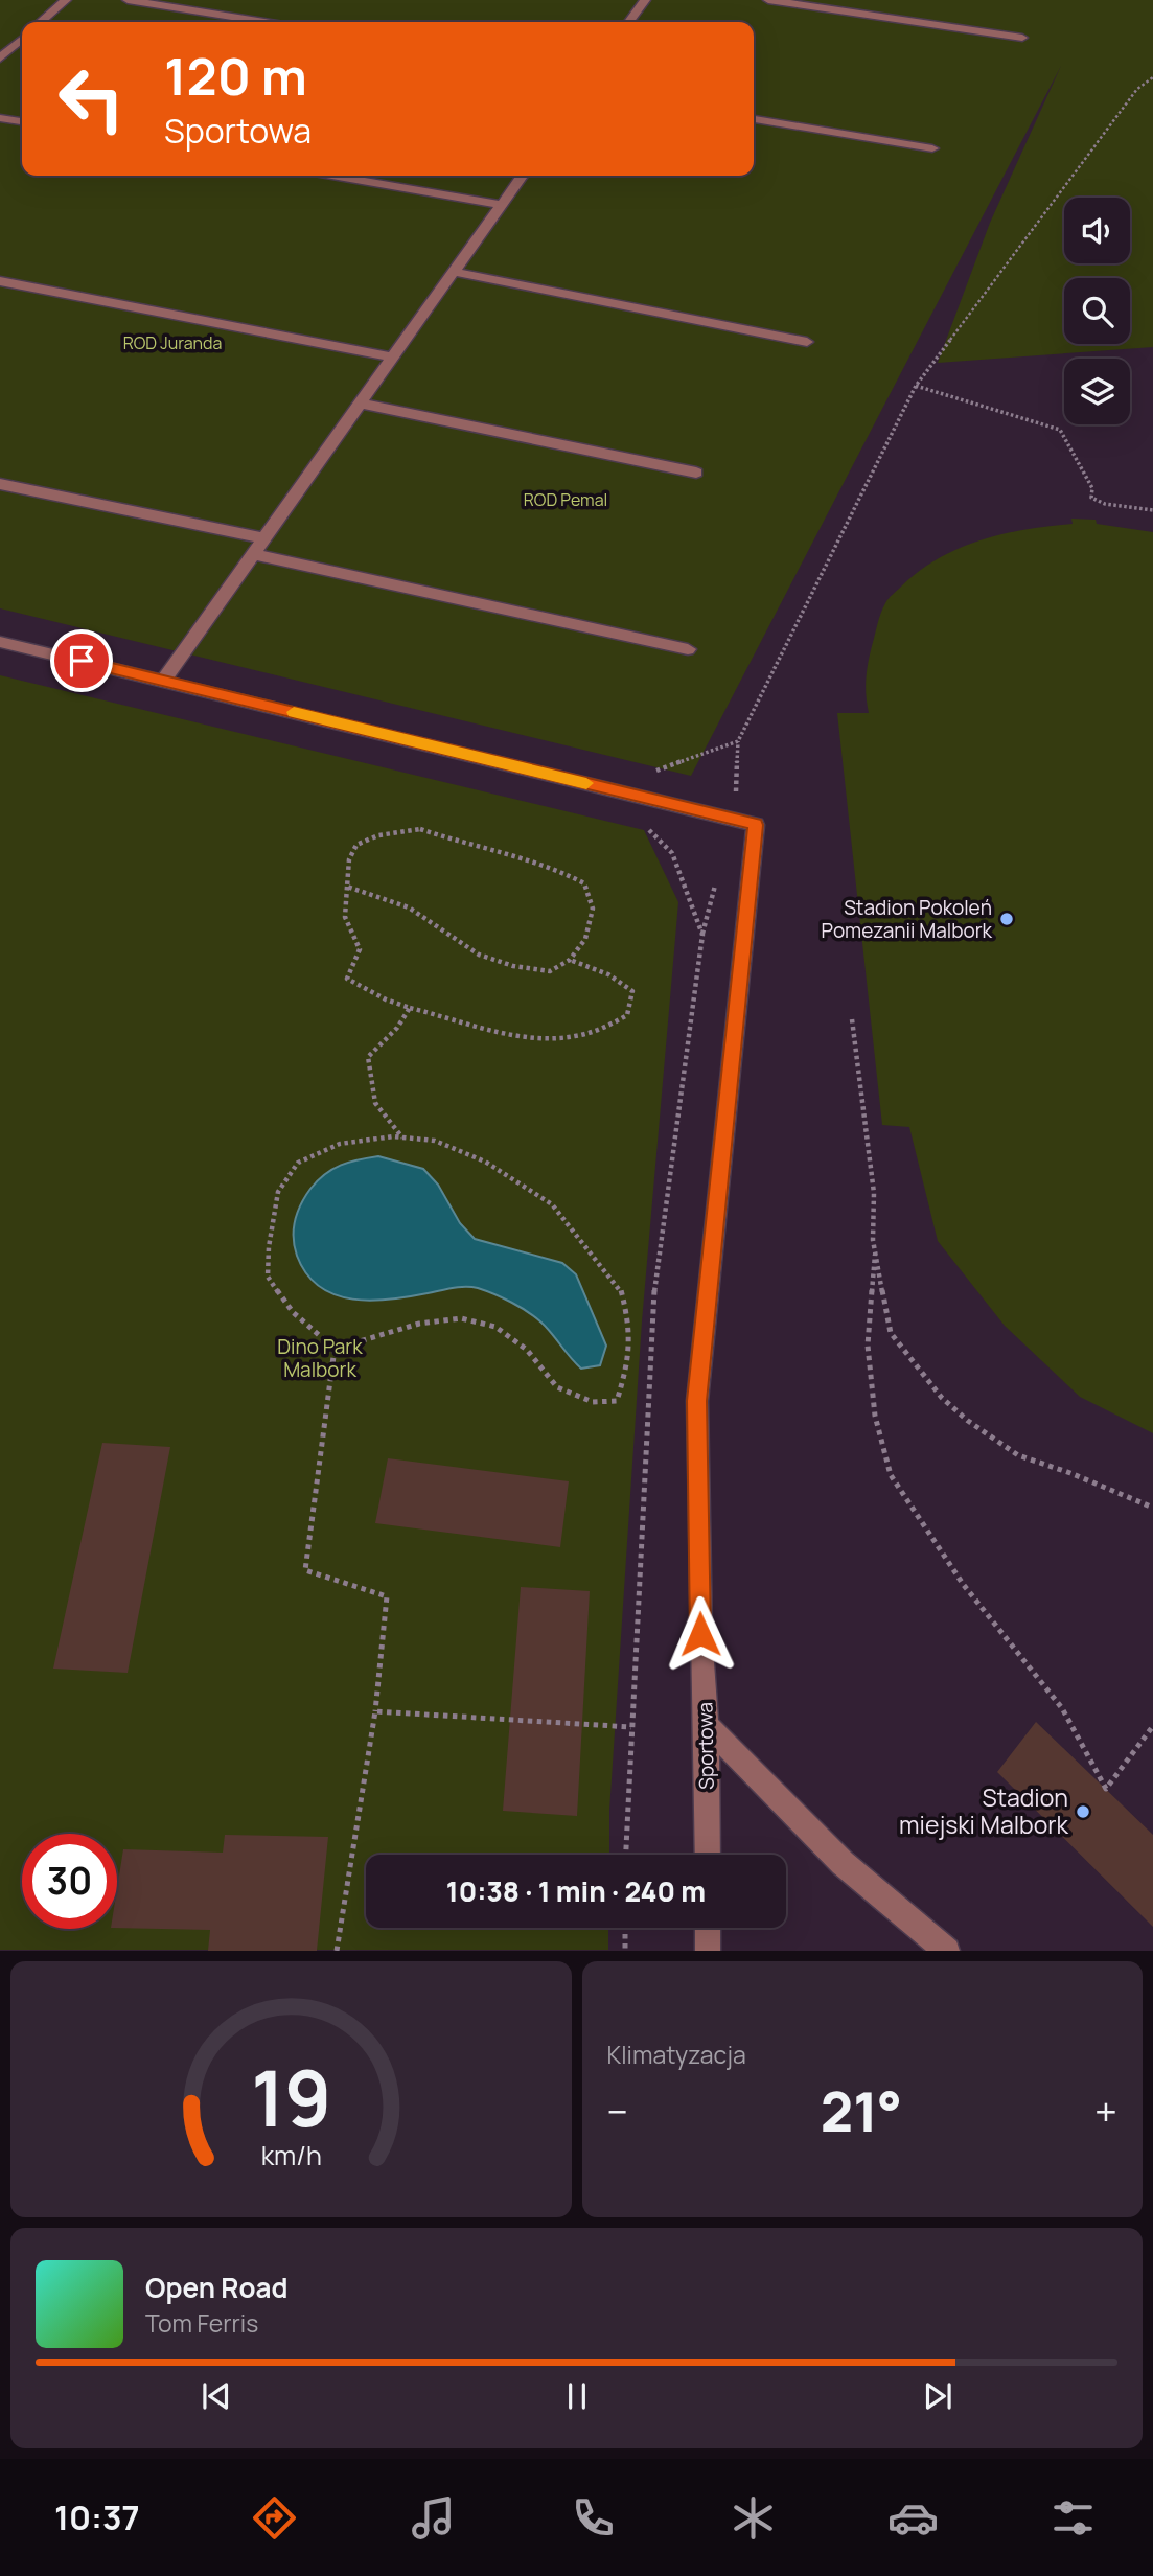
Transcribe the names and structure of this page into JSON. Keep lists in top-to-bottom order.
{
  "streets": {
    "street": ["Sportowa"]
  },
  "parks": ["ROD Juranda", "ROD Pemal", "Dino Park Malbork"],
  "places": ["Stadion Pokoleń Pomezanii Malbork", "Stadion miejski Malbork"],
  "page": {
    "turn": ["120 m", "Sportowa"],
    "limit": "30",
    "trip": "10:38 · 1 min · 240 m",
    "tile": "Klimatyzacja",
    "heat": ["−", "21°", "+"],
    "song": ["Open Road", "Tom Ferris"],
    "tabs": "10:37",
    "gauge": ["19", "km/h"]
  }
}
